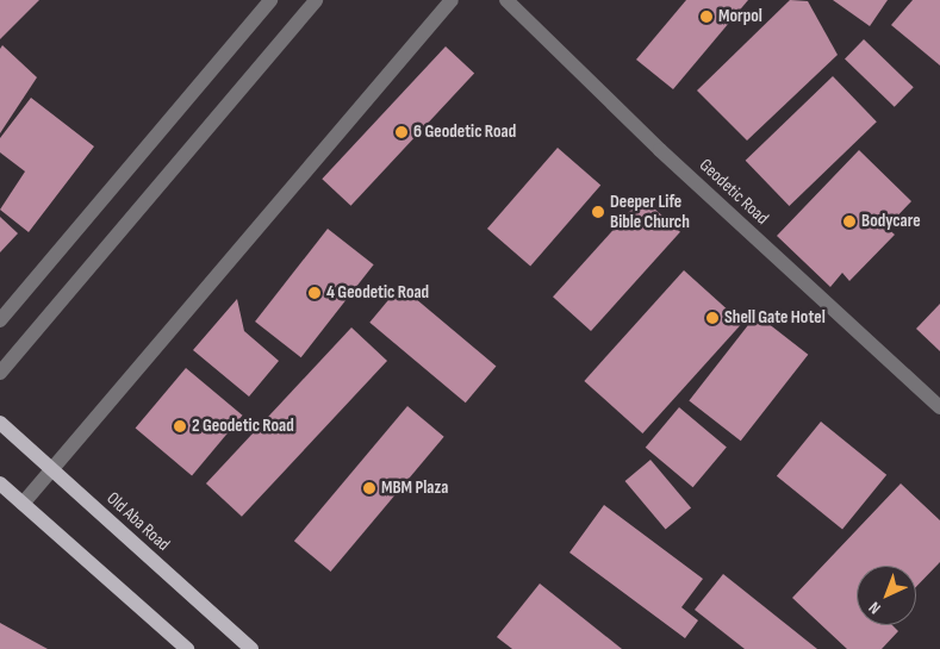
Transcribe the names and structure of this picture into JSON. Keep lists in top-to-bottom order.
{
  "streets": {
    "main road": ["Old Aba Road"],
    "street": ["Geodetic Road"]
  },
  "places": [
    "Morpol",
    "6 Geodetic Road",
    "Deeper Life Bible Church",
    "Bodycare",
    "4 Geodetic Road",
    "Shell Gate Hotel",
    "2 Geodetic Road",
    "MBM Plaza"
  ],
  "north": "bottom left"
}
